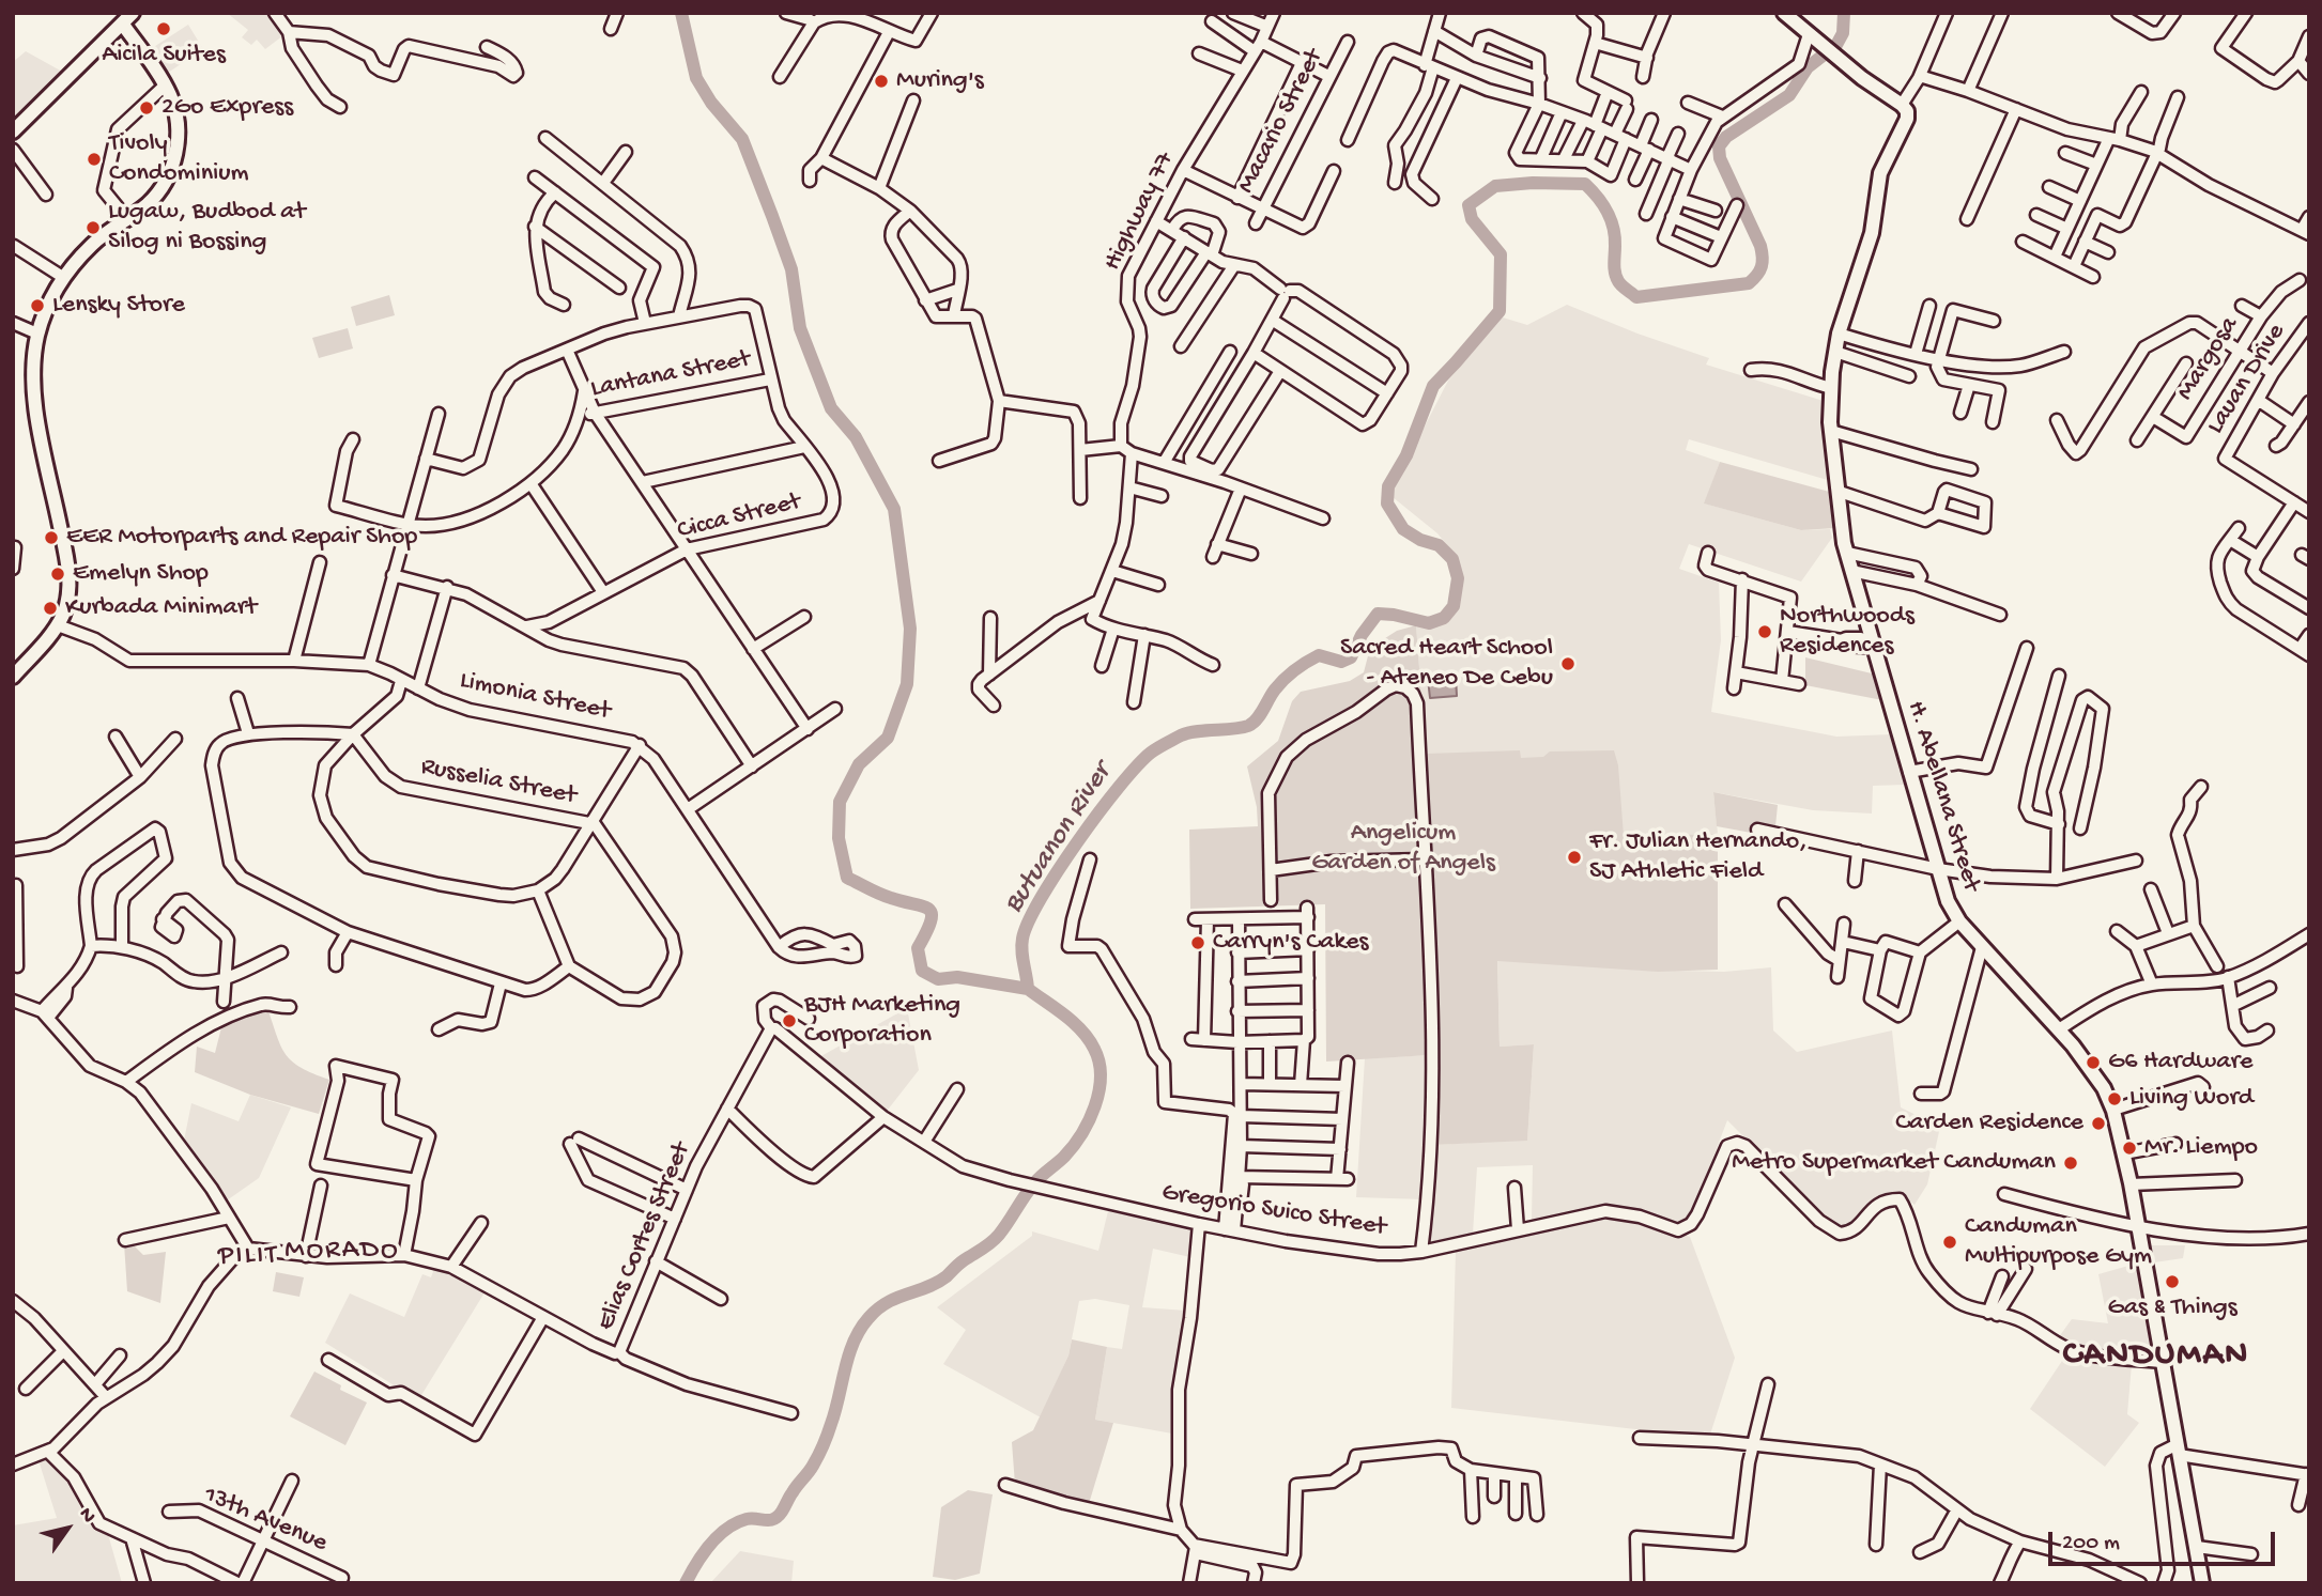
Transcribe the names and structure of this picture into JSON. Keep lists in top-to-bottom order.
{
  "streets": {
    "main road": ["H. Abellana Street"],
    "street": [
      "Macario Street",
      "Highway 77",
      "Margosa",
      "Lantana Street",
      "Lauan Drive",
      "Cicca Street",
      "Limonia Street",
      "Russelia Street",
      "Gregorio Suico Street",
      "Elias Cortes Street",
      "13th Avenue"
    ]
  },
  "crossings": [
    ["Lantana Street", "Cicca Street"],
    ["H. Abellana Street", "Gregorio Suico Street"]
  ],
  "districts": ["MORADO", "PILIT", "CANDUMAN"],
  "water": ["Butuanon River"],
  "parks": ["Angelicum Garden of Angels"],
  "places": [
    "Aicila Suites",
    "Muring's",
    "2Go Express",
    "Tivoly Condominium",
    "Lugaw, Budbod at Silog ni Bossing",
    "Lensky Store",
    "EER Motorparts and Repair Shop",
    "Emelyn Shop",
    "Kurbada Minimart",
    "Northwoods Residences",
    "Sacred Heart School - Ateneo De Cebu",
    "Fr. Julian Hernando, SJ Athletic Field",
    "Carryn's Cakes",
    "BJH Marketing Corporation",
    "G6 Hardware",
    "Living Word",
    "Carden Residence",
    "Mr. Liempo",
    "Metro Supermarket Canduman",
    "Canduman Multipurpose Gym",
    "Gas & Things"
  ],
  "scale_bar": "200 m",
  "north": "top right"
}
